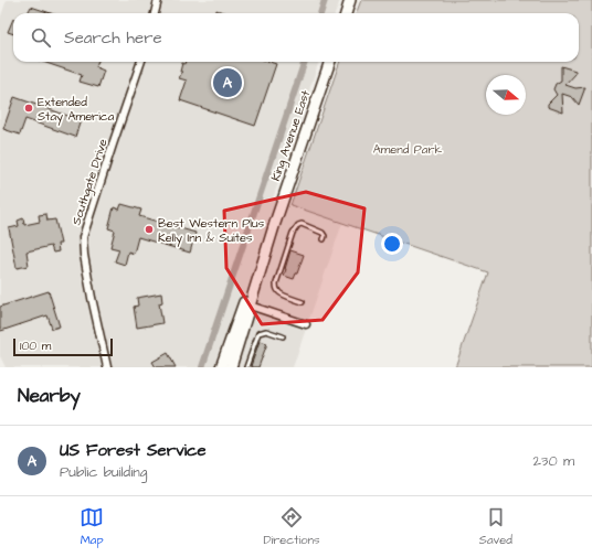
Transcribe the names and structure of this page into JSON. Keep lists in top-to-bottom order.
{
  "streets": {
    "main road": ["King Avenue East"],
    "street": ["Southgate Drive"]
  },
  "parks": ["Amend Park"],
  "places": ["Extended Stay America", "Best Western Plus Kelly Inn & Suites"],
  "scale_bar": "100 m",
  "north": "right",
  "page": {
    "search": "Search here",
    "pins": "A",
    "scale": "100 m",
    "heading": "Nearby",
    "list": [
      {
        "mark": "A",
        "name": "US Forest Service",
        "note": "Public building",
        "value": "230 m"
      }
    ],
    "nav": ["Map", "Directions", "Saved"]
  }
}
